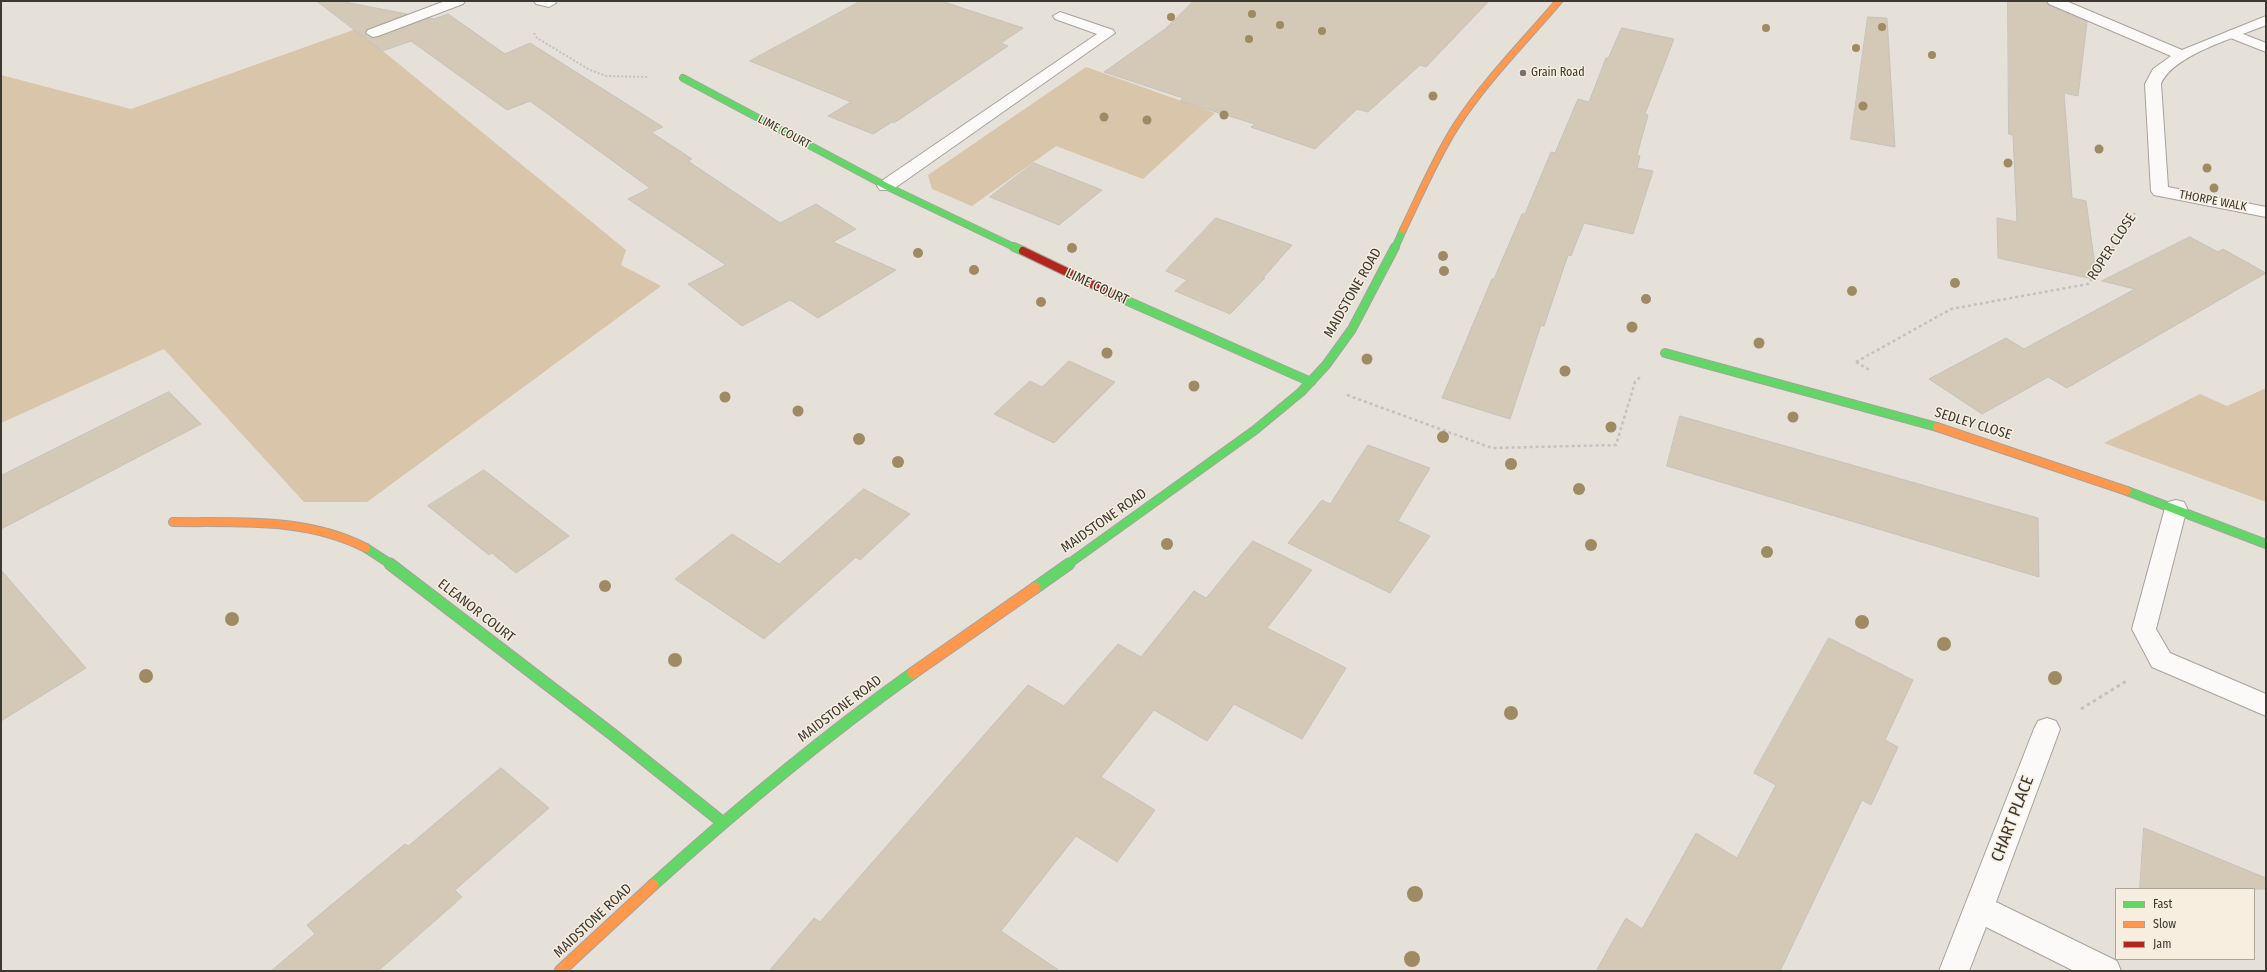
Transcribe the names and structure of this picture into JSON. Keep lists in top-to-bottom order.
{
  "streets": {
    "street": [
      "LIME COURT",
      "THORPE WALK",
      "MAIDSTONE ROAD",
      "SEDLEY CLOSE",
      "ELEANOR COURT",
      "CHART PLACE"
    ],
    "path": ["ROPER CLOSE"]
  },
  "crossings": [
    ["LIME COURT", "MAIDSTONE ROAD"],
    ["THORPE WALK", "ROPER CLOSE"],
    ["MAIDSTONE ROAD", "ELEANOR COURT"]
  ],
  "places": ["Grain Road"],
  "legend": ["Fast", "Slow", "Jam"]
}
